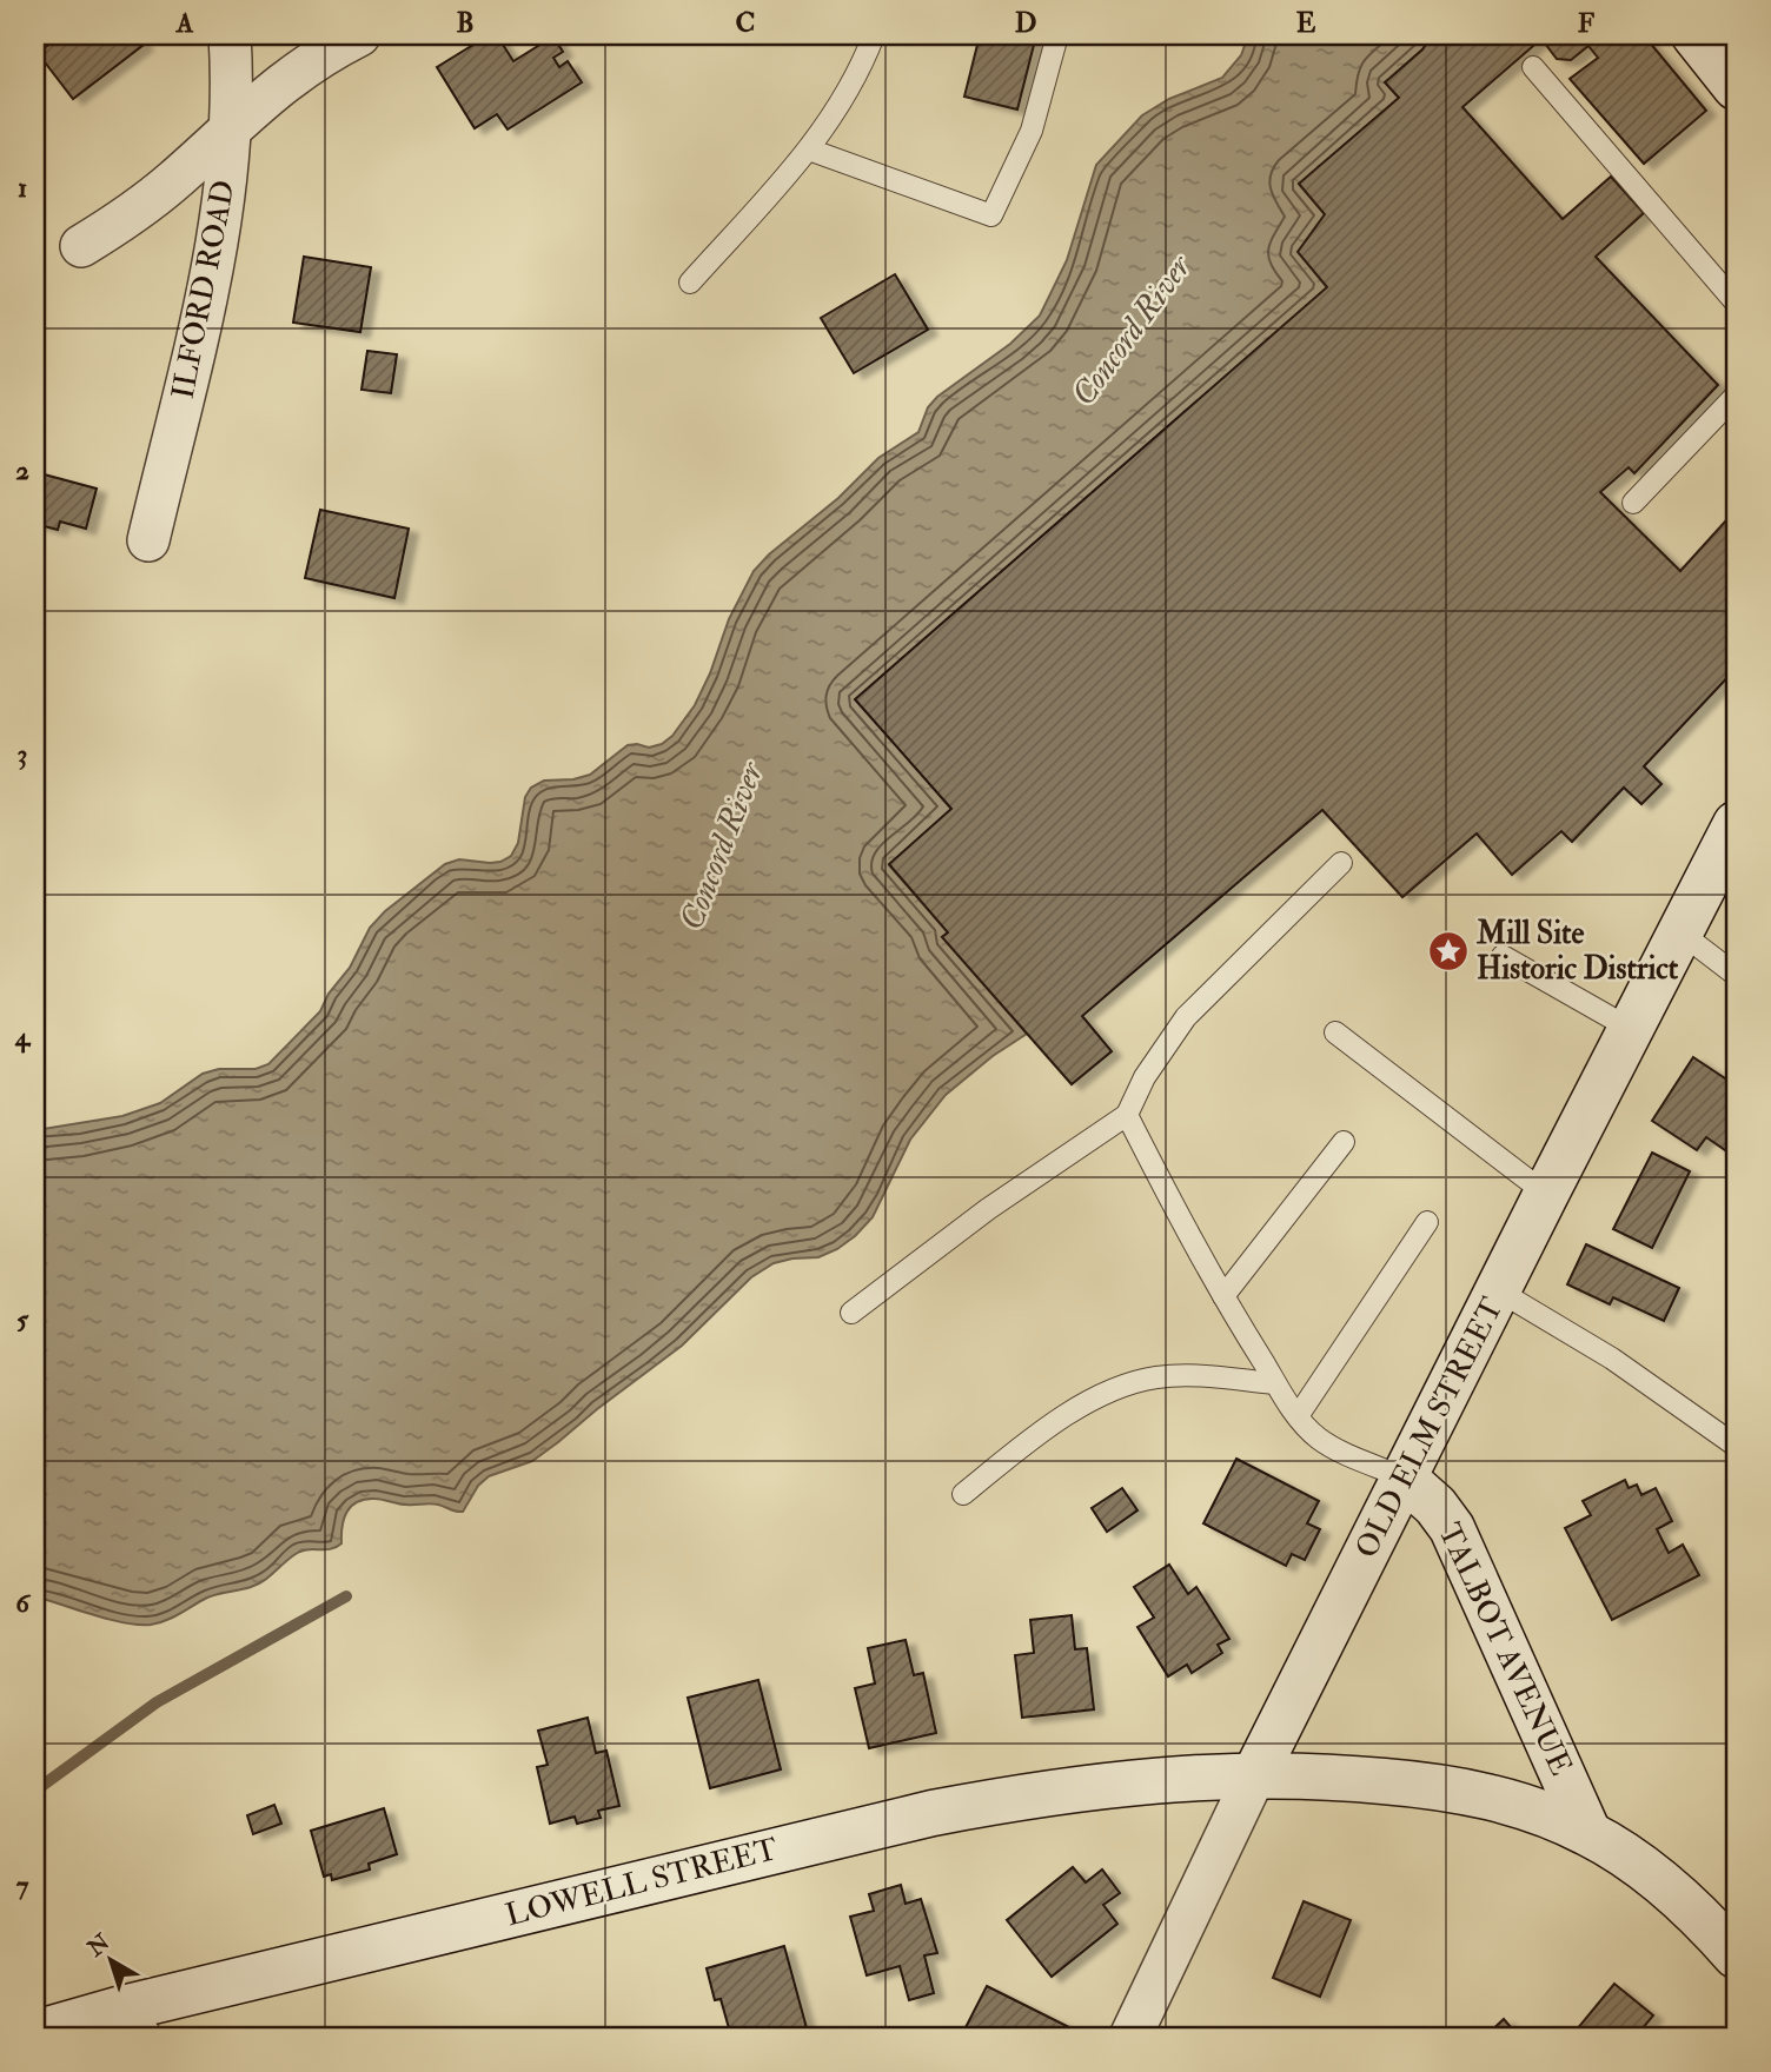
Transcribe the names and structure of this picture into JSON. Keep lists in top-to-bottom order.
{
  "streets": {
    "main road": ["OLD ELM STREET", "TALBOT AVENUE", "LOWELL STREET"],
    "street": ["ILFORD ROAD"]
  },
  "crossings": [
    ["OLD ELM STREET", "TALBOT AVENUE"],
    ["OLD ELM STREET", "LOWELL STREET"],
    ["TALBOT AVENUE", "LOWELL STREET"]
  ],
  "water": ["Concord River"],
  "places": {
    "place": ["Mill Site Historic District"]
  },
  "north": "top left",
  "grid": {
    "columns": [
      "A",
      "B",
      "C",
      "D",
      "E",
      "F"
    ],
    "rows": [
      "1",
      "2",
      "3",
      "4",
      "5",
      "6",
      "7"
    ]
  }
}
